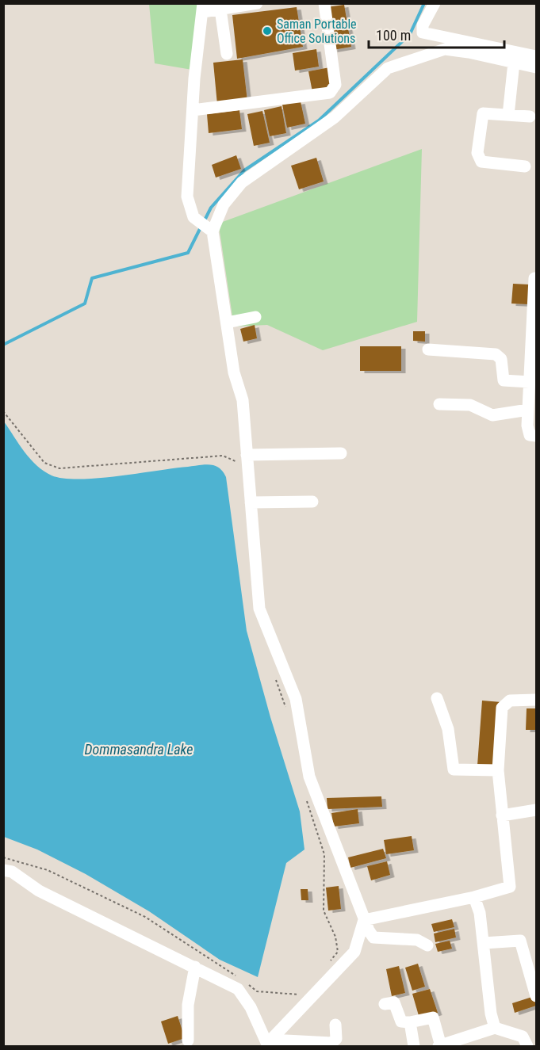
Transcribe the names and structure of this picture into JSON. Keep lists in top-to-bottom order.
{
  "water": ["Dommasandra Lake"],
  "places": ["Saman Portable Office Solutions"],
  "scale_bar": "100 m"
}
